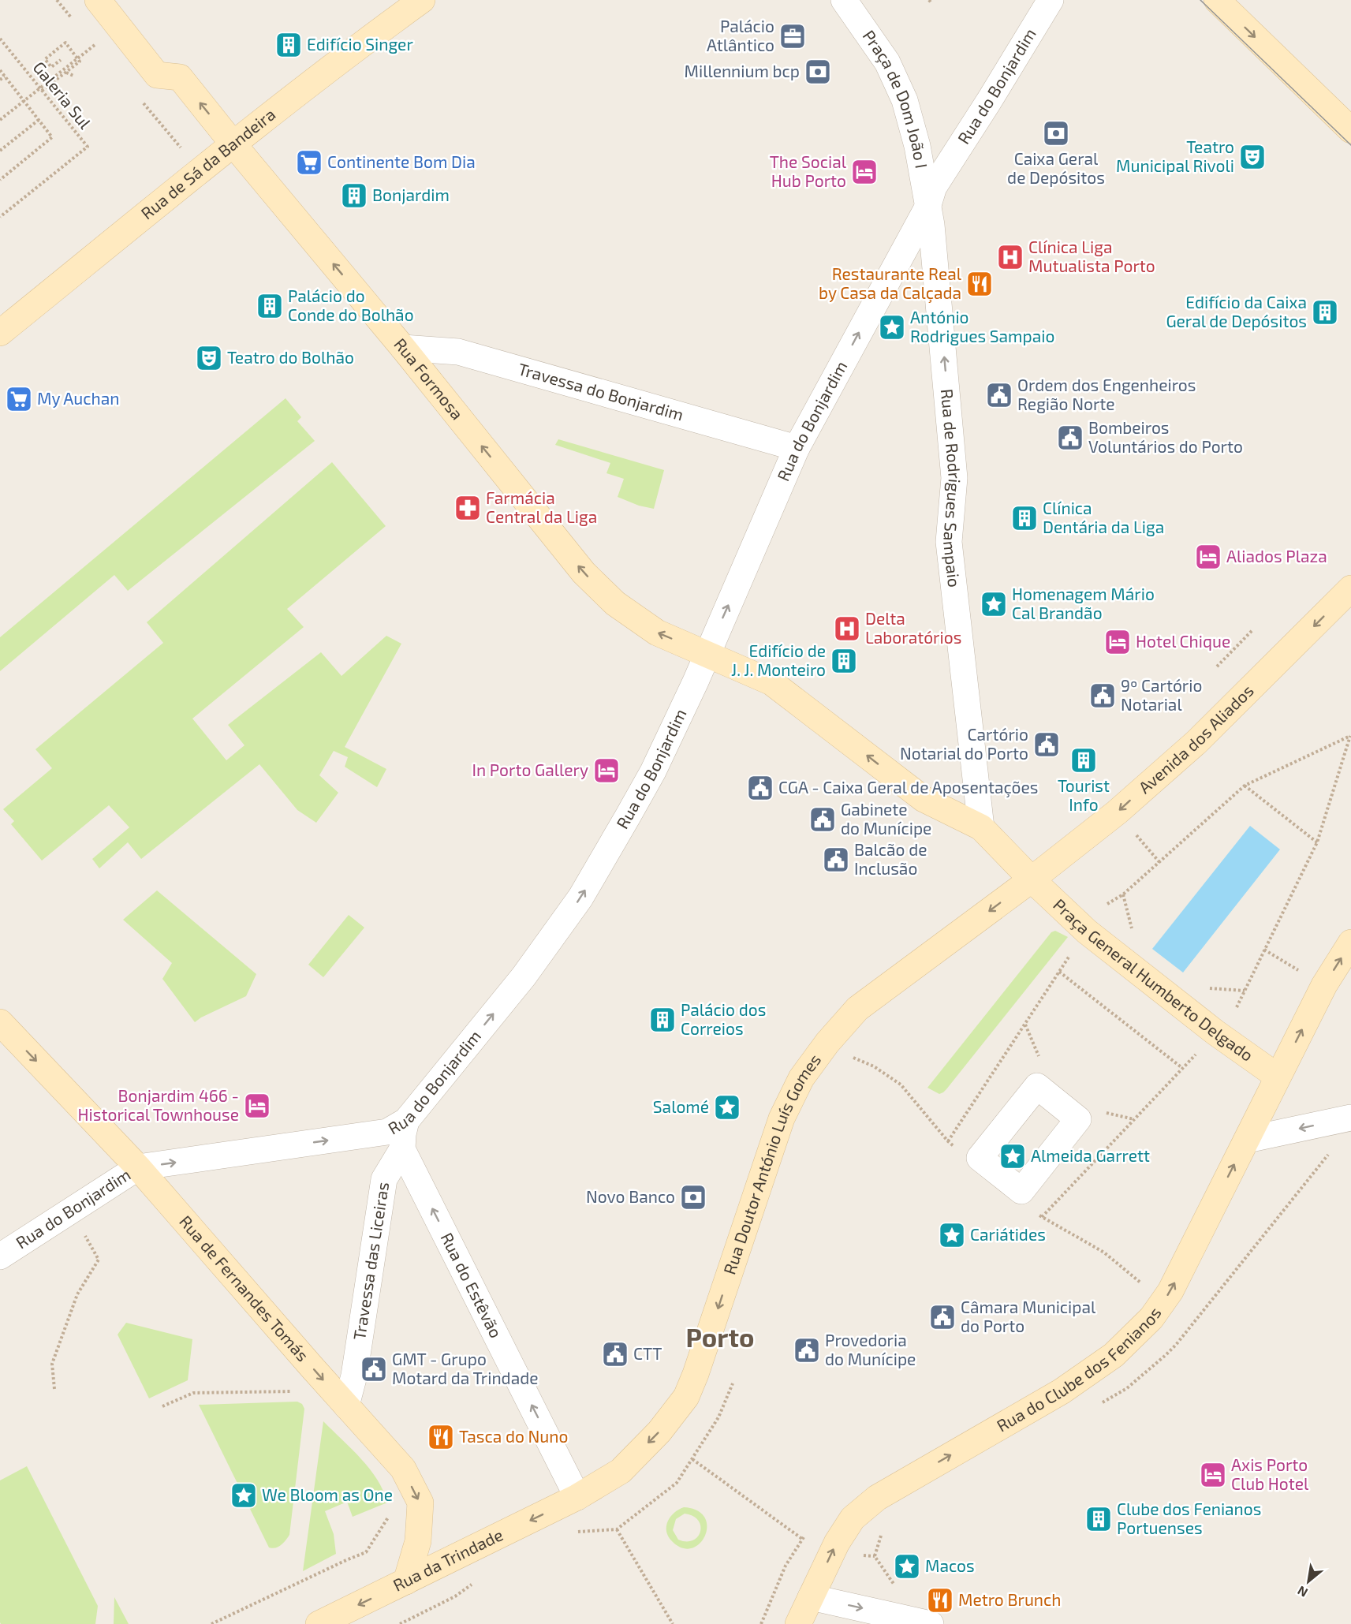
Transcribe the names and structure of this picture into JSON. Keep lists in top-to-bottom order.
{
  "streets": {
    "main road": [
      "Rua de Sá da Bandeira",
      "Rua Formosa",
      "Avenida dos Aliados",
      "Praça General Humberto Delgado",
      "Rua Doutor António Luís Gomes",
      "Rua de Fernandes Tomás",
      "Rua do Clube dos Fenianos",
      "Rua da Trindade"
    ],
    "street": [
      "Rua do Bonjardim",
      "Praça de Dom João I",
      "Travessa do Bonjardim",
      "Rua de Rodrigues Sampaio",
      "Travessa das Liceiras",
      "Rua do Estêvão"
    ],
    "path": ["Galeria Sul"]
  },
  "crossings": [
    ["Rua do Bonjardim", "Praça de Dom João I"],
    ["Rua do Bonjardim", "Rua Formosa"],
    ["Rua do Bonjardim", "Travessa do Bonjardim"],
    ["Rua do Bonjardim", "Rua de Rodrigues Sampaio"],
    ["Rua do Bonjardim", "Rua de Fernandes Tomás"],
    ["Praça de Dom João I", "Rua de Rodrigues Sampaio"],
    ["Rua de Sá da Bandeira", "Rua Formosa"],
    ["Rua Formosa", "Travessa do Bonjardim"],
    ["Rua Formosa", "Rua de Rodrigues Sampaio"],
    ["Rua Formosa", "Praça General Humberto Delgado"],
    ["Rua de Rodrigues Sampaio", "Praça General Humberto Delgado"],
    ["Avenida dos Aliados", "Praça General Humberto Delgado"],
    ["Avenida dos Aliados", "Rua Doutor António Luís Gomes"],
    ["Praça General Humberto Delgado", "Rua Doutor António Luís Gomes"],
    ["Praça General Humberto Delgado", "Rua do Clube dos Fenianos"],
    ["Rua Doutor António Luís Gomes", "Rua do Estêvão"],
    ["Rua Doutor António Luís Gomes", "Rua da Trindade"],
    ["Travessa das Liceiras", "Rua do Estêvão"],
    ["Travessa das Liceiras", "Rua de Fernandes Tomás"],
    ["Rua do Estêvão", "Rua da Trindade"],
    ["Rua de Fernandes Tomás", "Rua da Trindade"]
  ],
  "one_way": [
    "Rua do Bonjardim",
    "Rua Formosa",
    "Rua de Rodrigues Sampaio",
    "Avenida dos Aliados",
    "Rua Doutor António Luís Gomes",
    "Rua do Estêvão",
    "Rua de Fernandes Tomás",
    "Rua do Clube dos Fenianos",
    "Rua da Trindade"
  ],
  "districts": ["Porto"],
  "places": {
    "office": ["Palácio Atlântico"],
    "building": [
      "Edifício Singer",
      "Bonjardim",
      "Palácio do Conde do Bolhão",
      "Edifício da Caixa Geral de Depósitos",
      "Clínica Dentária da Liga",
      "Edifício de J. J. Monteiro",
      "Tourist Info",
      "Palácio dos Correios",
      "Clube dos Fenianos Portuenses"
    ],
    "bank": ["Millennium bcp", "Caixa Geral de Depósitos", "Novo Banco"],
    "theatre": ["Teatro Municipal Rivoli", "Teatro do Bolhão"],
    "supermarket": ["Continente Bom Dia", "My Auchan"],
    "hotel": [
      "The Social Hub Porto",
      "Aliados Plaza",
      "Hotel Chique",
      "In Porto Gallery",
      "Bonjardim 466 - Historical Townhouse",
      "Axis Porto Club Hotel"
    ],
    "hospital": ["Clínica Liga Mutualista Porto", "Delta Laboratórios"],
    "restaurant": ["Restaurante Real by Casa da Calçada", "Tasca do Nuno", "Metro Brunch"],
    "place": [
      "António Rodrigues Sampaio",
      "Homenagem Mário Cal Brandão",
      "Salomé",
      "Almeida Garrett",
      "Cariátides",
      "We Bloom as One",
      "Macos"
    ],
    "public building": [
      "Ordem dos Engenheiros Região Norte",
      "Bombeiros Voluntários do Porto",
      "9º Cartório Notarial",
      "Cartório Notarial do Porto",
      "CGA - Caixa Geral de Aposentações",
      "Gabinete do Munícipe",
      "Balcão de Inclusão",
      "Câmara Municipal do Porto",
      "Provedoria do Munícipe",
      "CTT",
      "GMT - Grupo Motard da Trindade"
    ],
    "pharmacy": ["Farmácia Central da Liga"]
  },
  "north": "bottom left"
}
